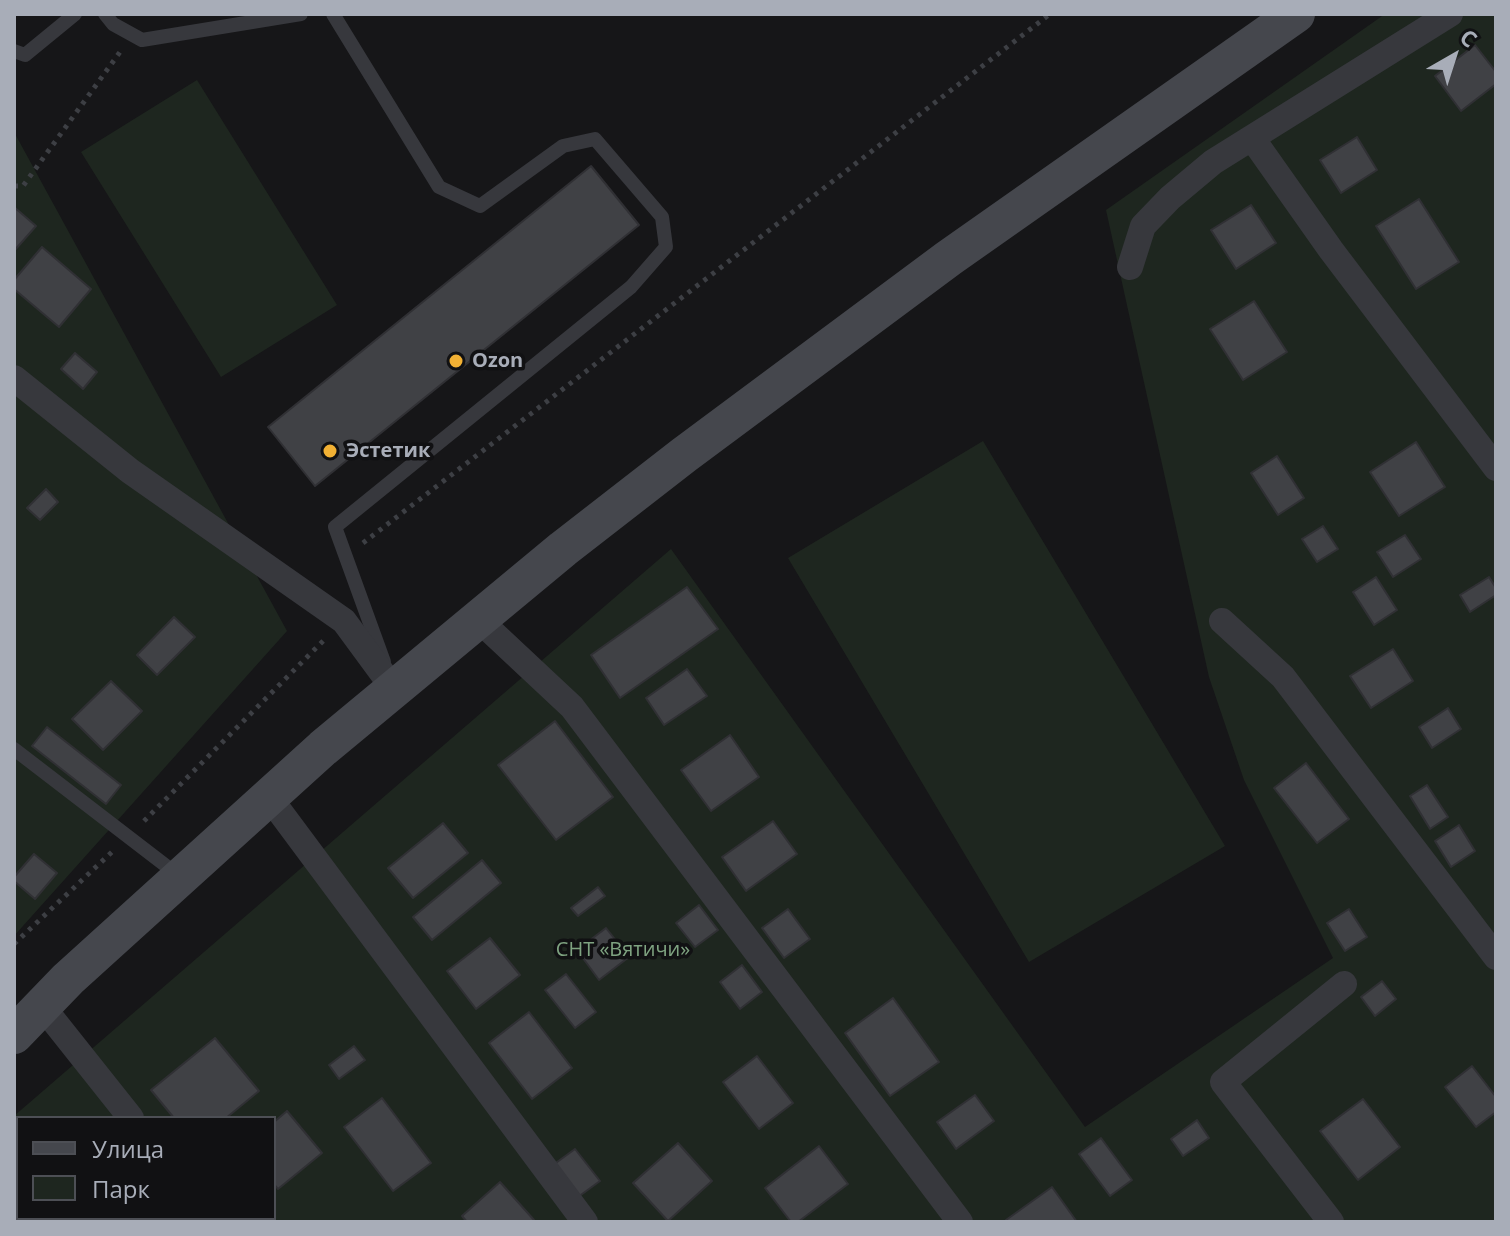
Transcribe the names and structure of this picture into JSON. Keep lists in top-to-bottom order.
{
  "parks": ["СНТ «Вятичи»"],
  "places": ["Ozon", "Эстетик"],
  "legend": ["Улица", "Парк"],
  "north": "top right"
}
